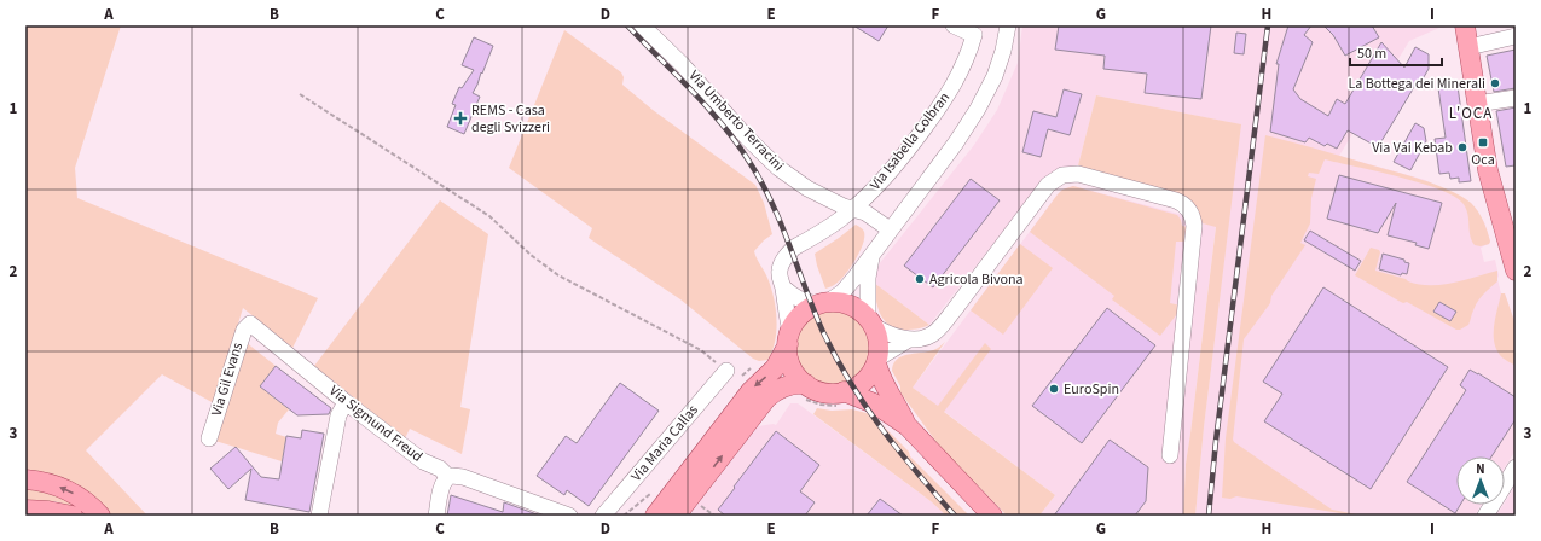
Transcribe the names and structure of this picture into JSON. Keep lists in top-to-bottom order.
{
  "streets": {
    "street": [
      "Via Umberto Terracini",
      "Via Isabella Colbran",
      "Via Gil Evans",
      "Via Sigmund Freud",
      "Via Maria Callas"
    ]
  },
  "crossings": [
    ["Via Umberto Terracini", "Via Isabella Colbran"],
    ["Via Gil Evans", "Via Sigmund Freud"]
  ],
  "districts": ["L'OCA"],
  "places": {
    "other": [
      "La Bottega dei Minerali",
      "Via Vai Kebab",
      "Agricola Bivona",
      "EuroSpin"
    ],
    "health": ["REMS - Casa degli Svizzeri"],
    "transit": ["Oca"]
  },
  "scale_bar": "50 m",
  "north": "top",
  "grid": {
    "columns": [
      "A",
      "B",
      "C",
      "D",
      "E",
      "F",
      "G",
      "H",
      "I"
    ],
    "rows": ["1", "2", "3"]
  }
}
